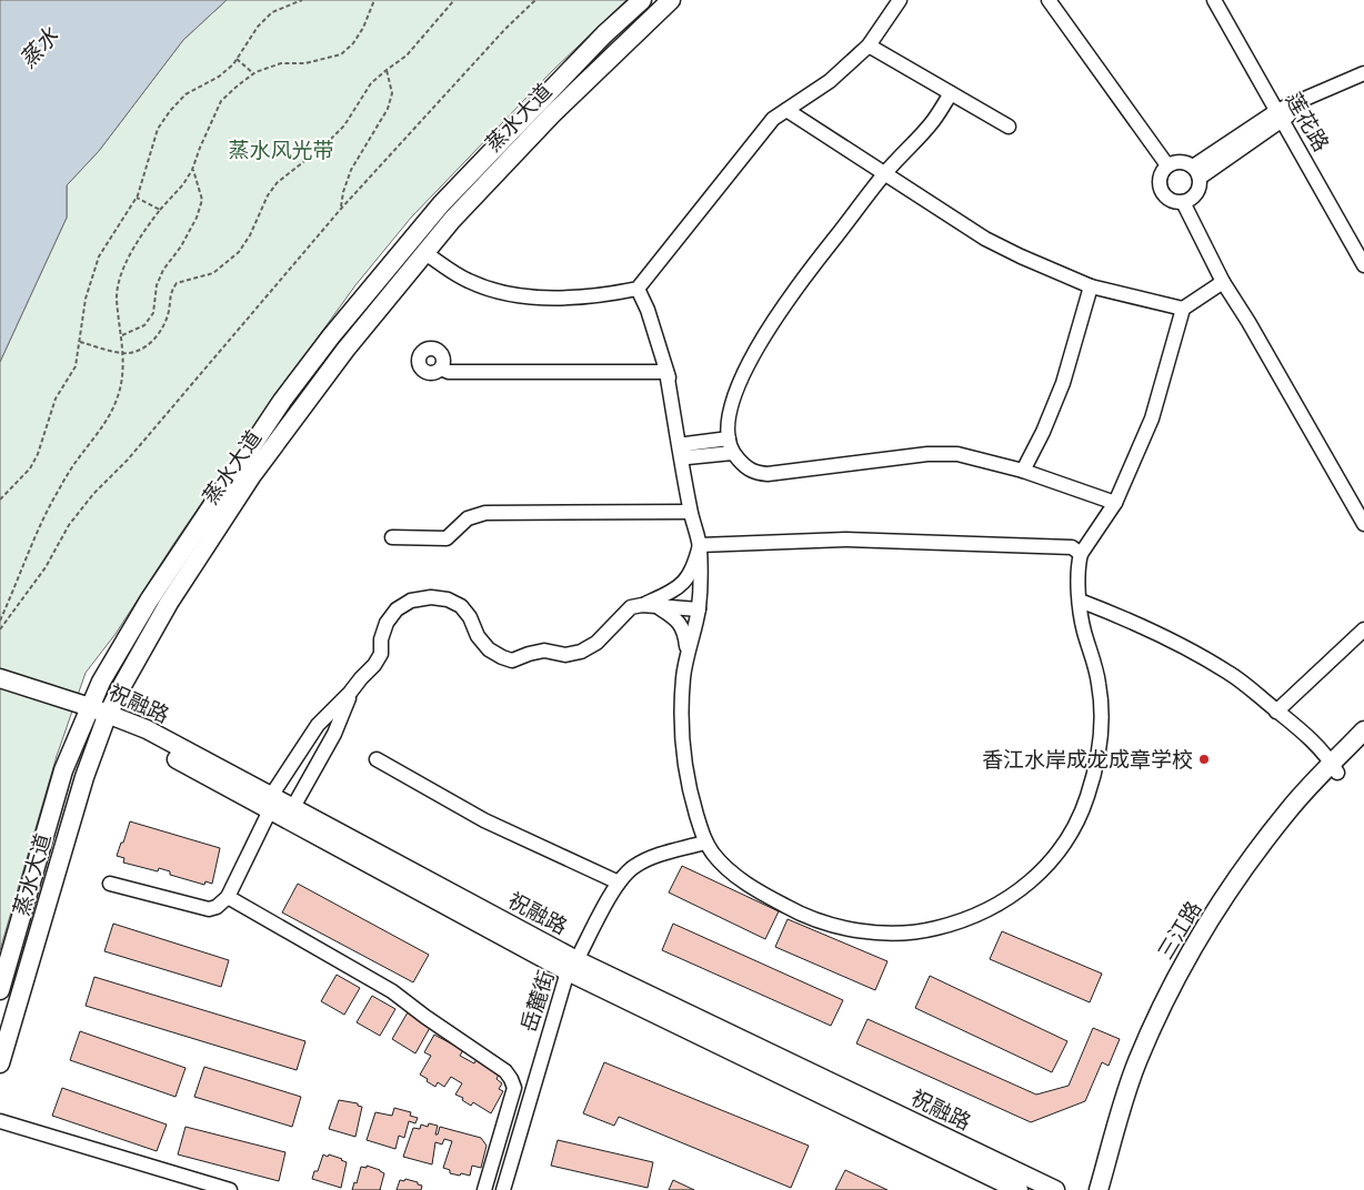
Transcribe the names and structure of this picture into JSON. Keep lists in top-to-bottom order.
{
  "streets": {
    "main road": ["蒸水大道", "祝融路", "三江路"],
    "street": ["莲花路", "岳麓街"]
  },
  "crossings": [
    ["蒸水大道", "祝融路"],
    ["祝融路", "岳麓街"]
  ],
  "water": ["蒸水"],
  "parks": ["蒸水风光带"],
  "places": ["香江水岸成龙成章学校"]
}
